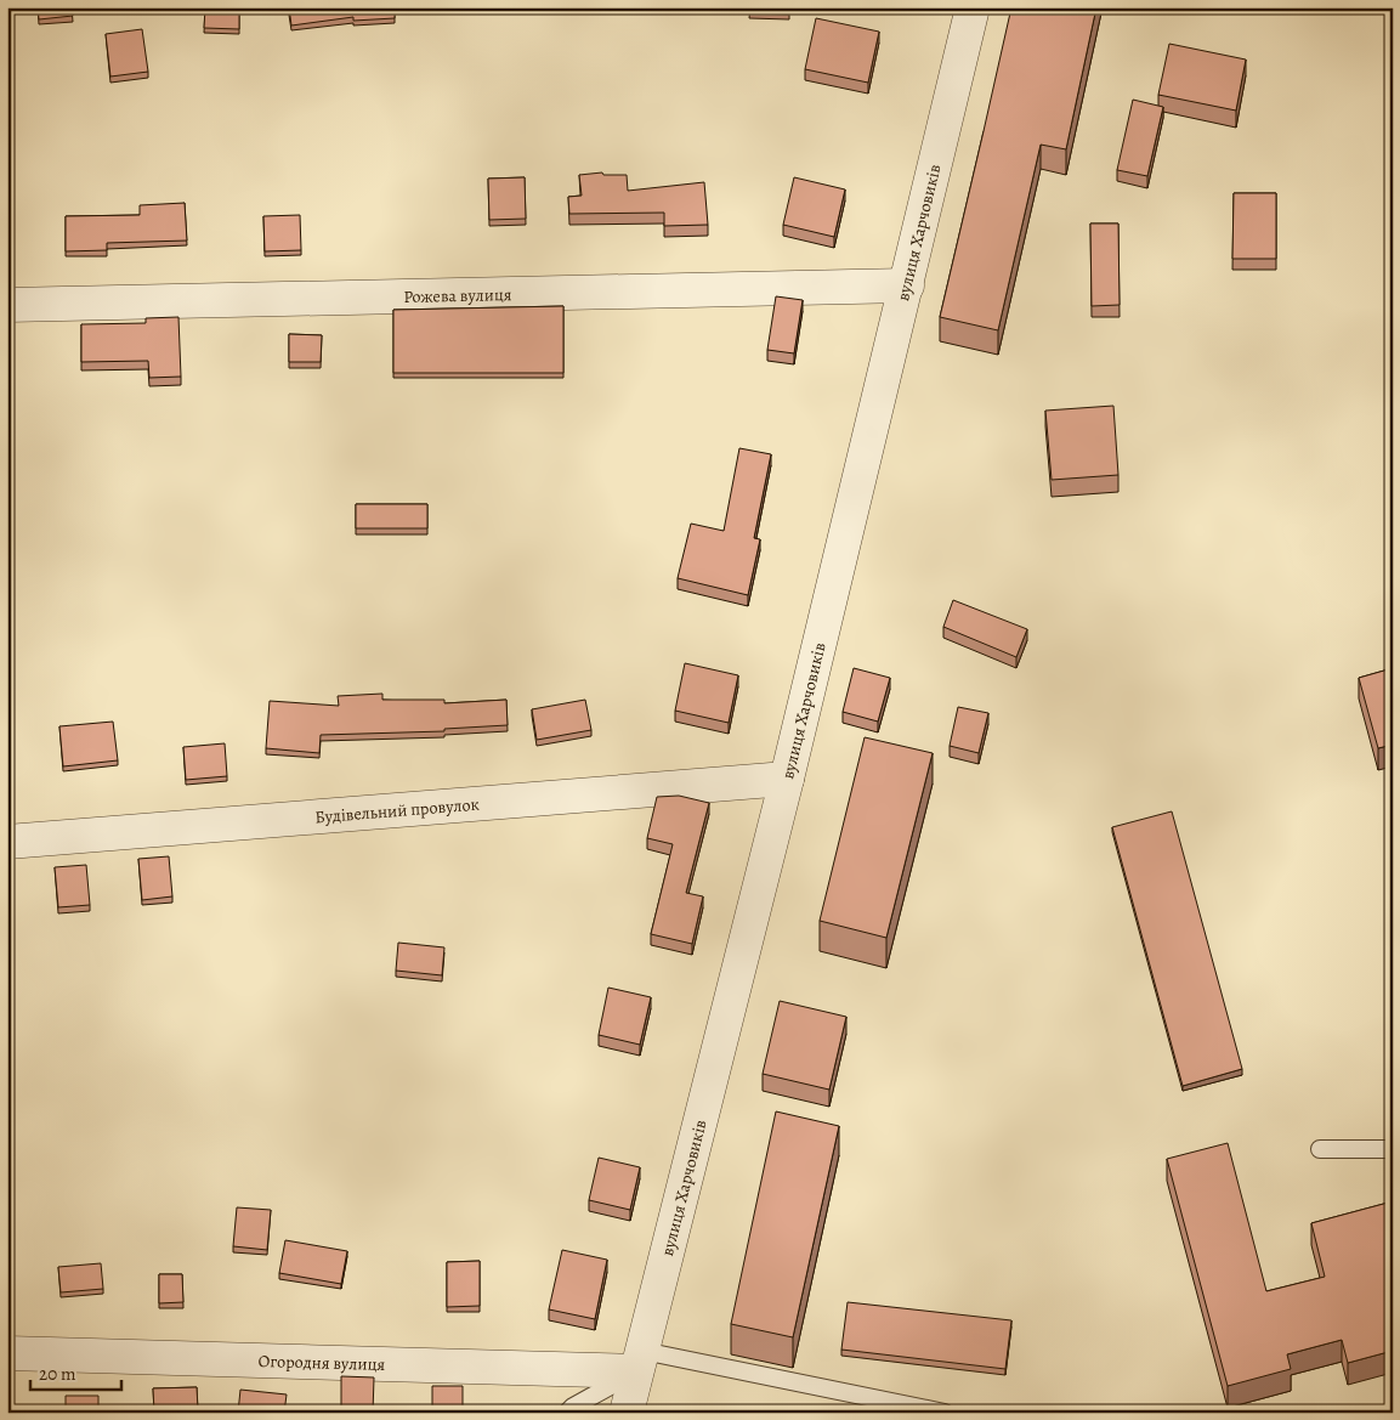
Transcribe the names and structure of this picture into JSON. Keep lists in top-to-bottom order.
{
  "streets": {
    "street": [
      "вулиця Харчовиків",
      "Рожева вулиця",
      "Будівельний провулок",
      "Огородня вулиця"
    ]
  },
  "crossings": [
    ["вулиця Харчовиків", "Рожева вулиця"],
    ["вулиця Харчовиків", "Будівельний провулок"],
    ["вулиця Харчовиків", "Огородня вулиця"]
  ],
  "scale_bar": "20 m"
}
